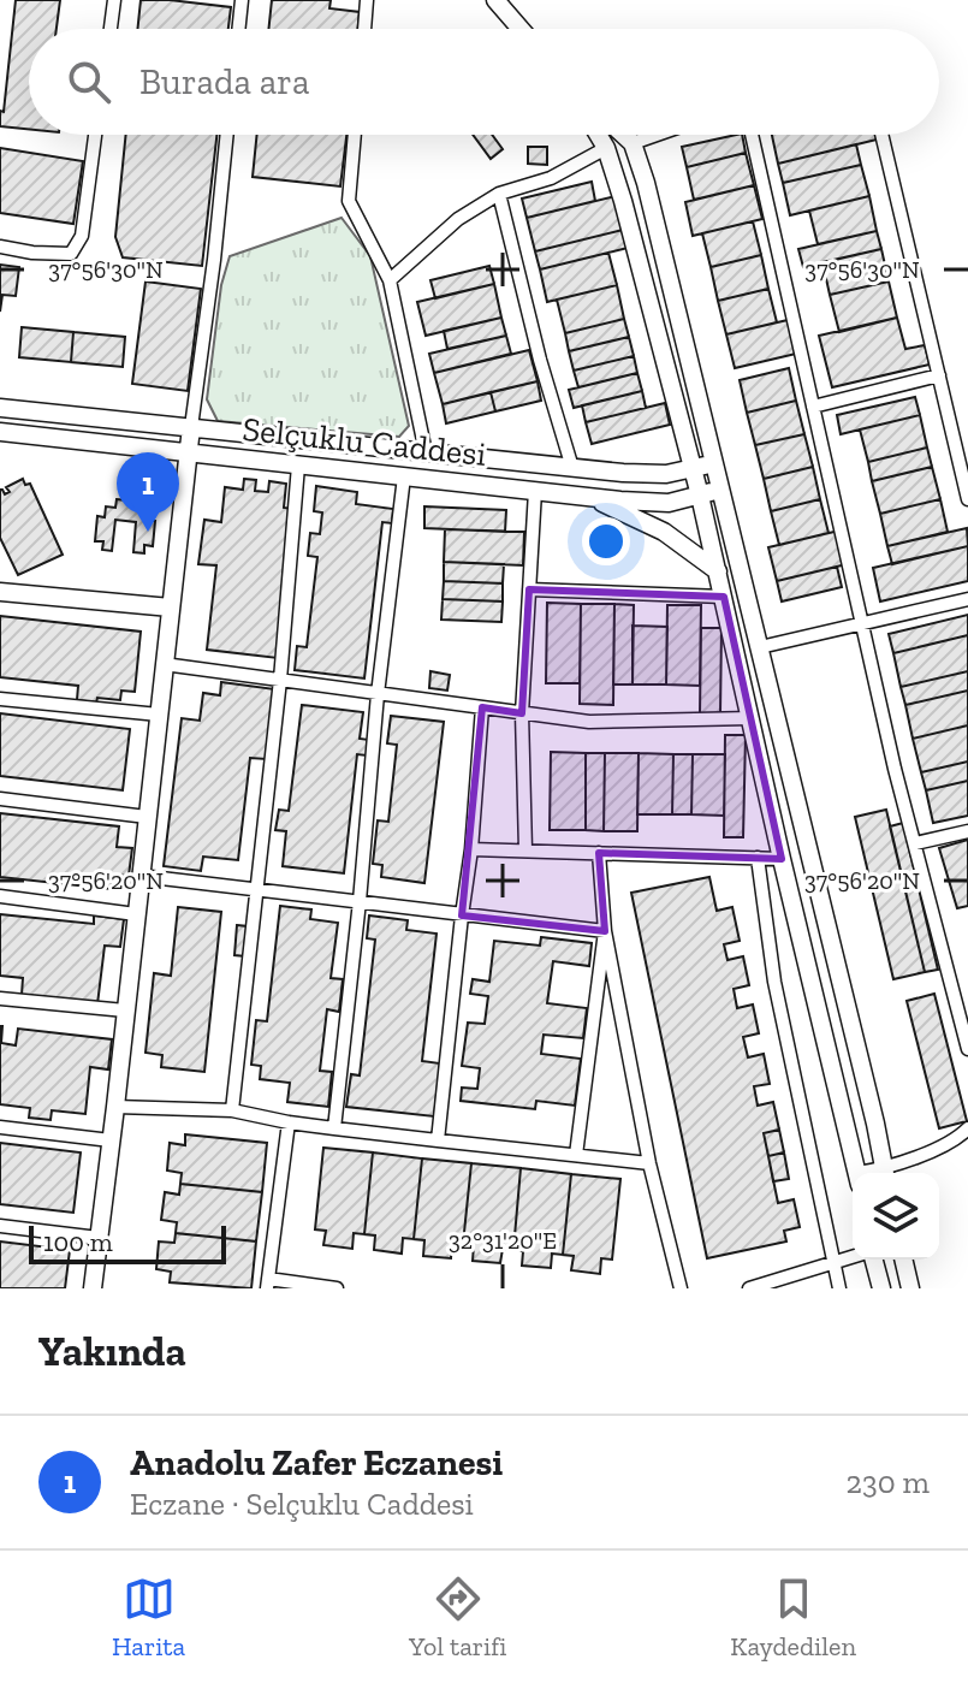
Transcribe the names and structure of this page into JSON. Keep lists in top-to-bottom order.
{
  "streets": {
    "street": ["Selçuklu Caddesi"]
  },
  "scale_bar": "100 m",
  "page": {
    "search": "Burada ara",
    "pins": "1",
    "scale": "100 m",
    "heading": "Yakında",
    "list": [
      {
        "mark": "1",
        "name": "Anadolu Zafer Eczanesi",
        "note": "Eczane · Selçuklu Caddesi",
        "value": "230 m"
      }
    ],
    "nav": ["Harita", "Yol tarifi", "Kaydedilen"]
  },
  "coordinates": ["37°56'30\"N", "37°56'20\"N", "32°31'20\"E"]
}
